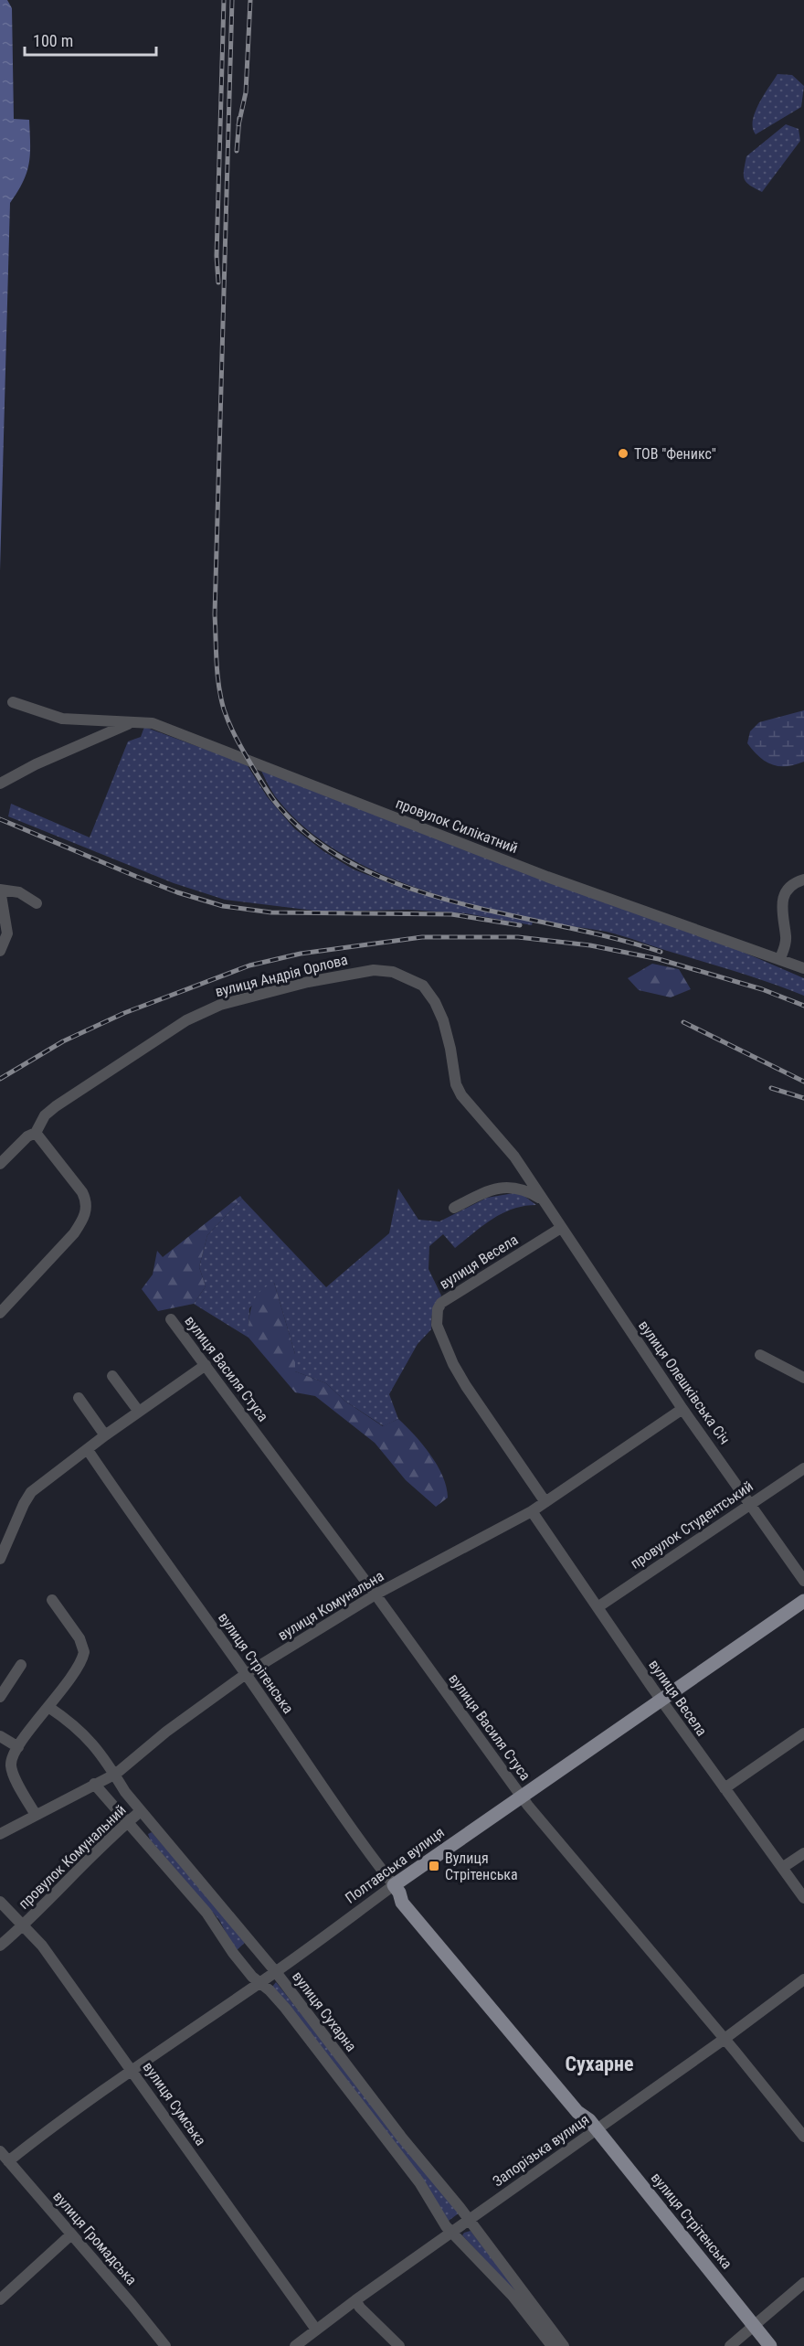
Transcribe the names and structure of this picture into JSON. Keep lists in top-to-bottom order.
{
  "streets": {
    "main road": ["вулиця Стрітенська", "Полтавська вулиця"],
    "street": [
      "провулок Силікатний",
      "вулиця Андрія Орлова",
      "вулиця Весела",
      "вулиця Василя Стуса",
      "вулиця Олешківська Січ",
      "провулок Студентський",
      "вулиця Комунальна",
      "провулок Комунальний",
      "вулиця Сухарна",
      "вулиця Сумська",
      "Запорізька вулиця",
      "вулиця Громадська"
    ]
  },
  "crossings": [
    ["вулиця Андрія Орлова", "вулиця Олешківська Січ"],
    ["вулиця Весела", "вулиця Олешківська Січ"],
    ["вулиця Весела", "провулок Студентський"],
    ["вулиця Весела", "вулиця Комунальна"],
    ["вулиця Весела", "Полтавська вулиця"],
    ["вулиця Василя Стуса", "вулиця Комунальна"],
    ["вулиця Василя Стуса", "Полтавська вулиця"],
    ["вулиця Василя Стуса", "Запорізька вулиця"],
    ["вулиця Олешківська Січ", "провулок Студентський"],
    ["вулиця Олешківська Січ", "вулиця Комунальна"],
    ["вулиця Комунальна", "вулиця Стрітенська"],
    ["вулиця Комунальна", "вулиця Сухарна"],
    ["вулиця Стрітенська", "Полтавська вулиця"],
    ["вулиця Стрітенська", "Запорізька вулиця"],
    ["провулок Комунальний", "вулиця Сухарна"],
    ["провулок Комунальний", "вулиця Сумська"],
    ["Полтавська вулиця", "вулиця Сухарна"],
    ["Полтавська вулиця", "вулиця Сумська"],
    ["Полтавська вулиця", "вулиця Громадська"],
    ["вулиця Сухарна", "Запорізька вулиця"],
    ["вулиця Сумська", "Запорізька вулиця"]
  ],
  "districts": ["Сухарне"],
  "places": {
    "other": ["ТОВ \"Феникс\""],
    "transit": ["Вулиця Стрітенська"]
  },
  "scale_bar": "100 m"
}
